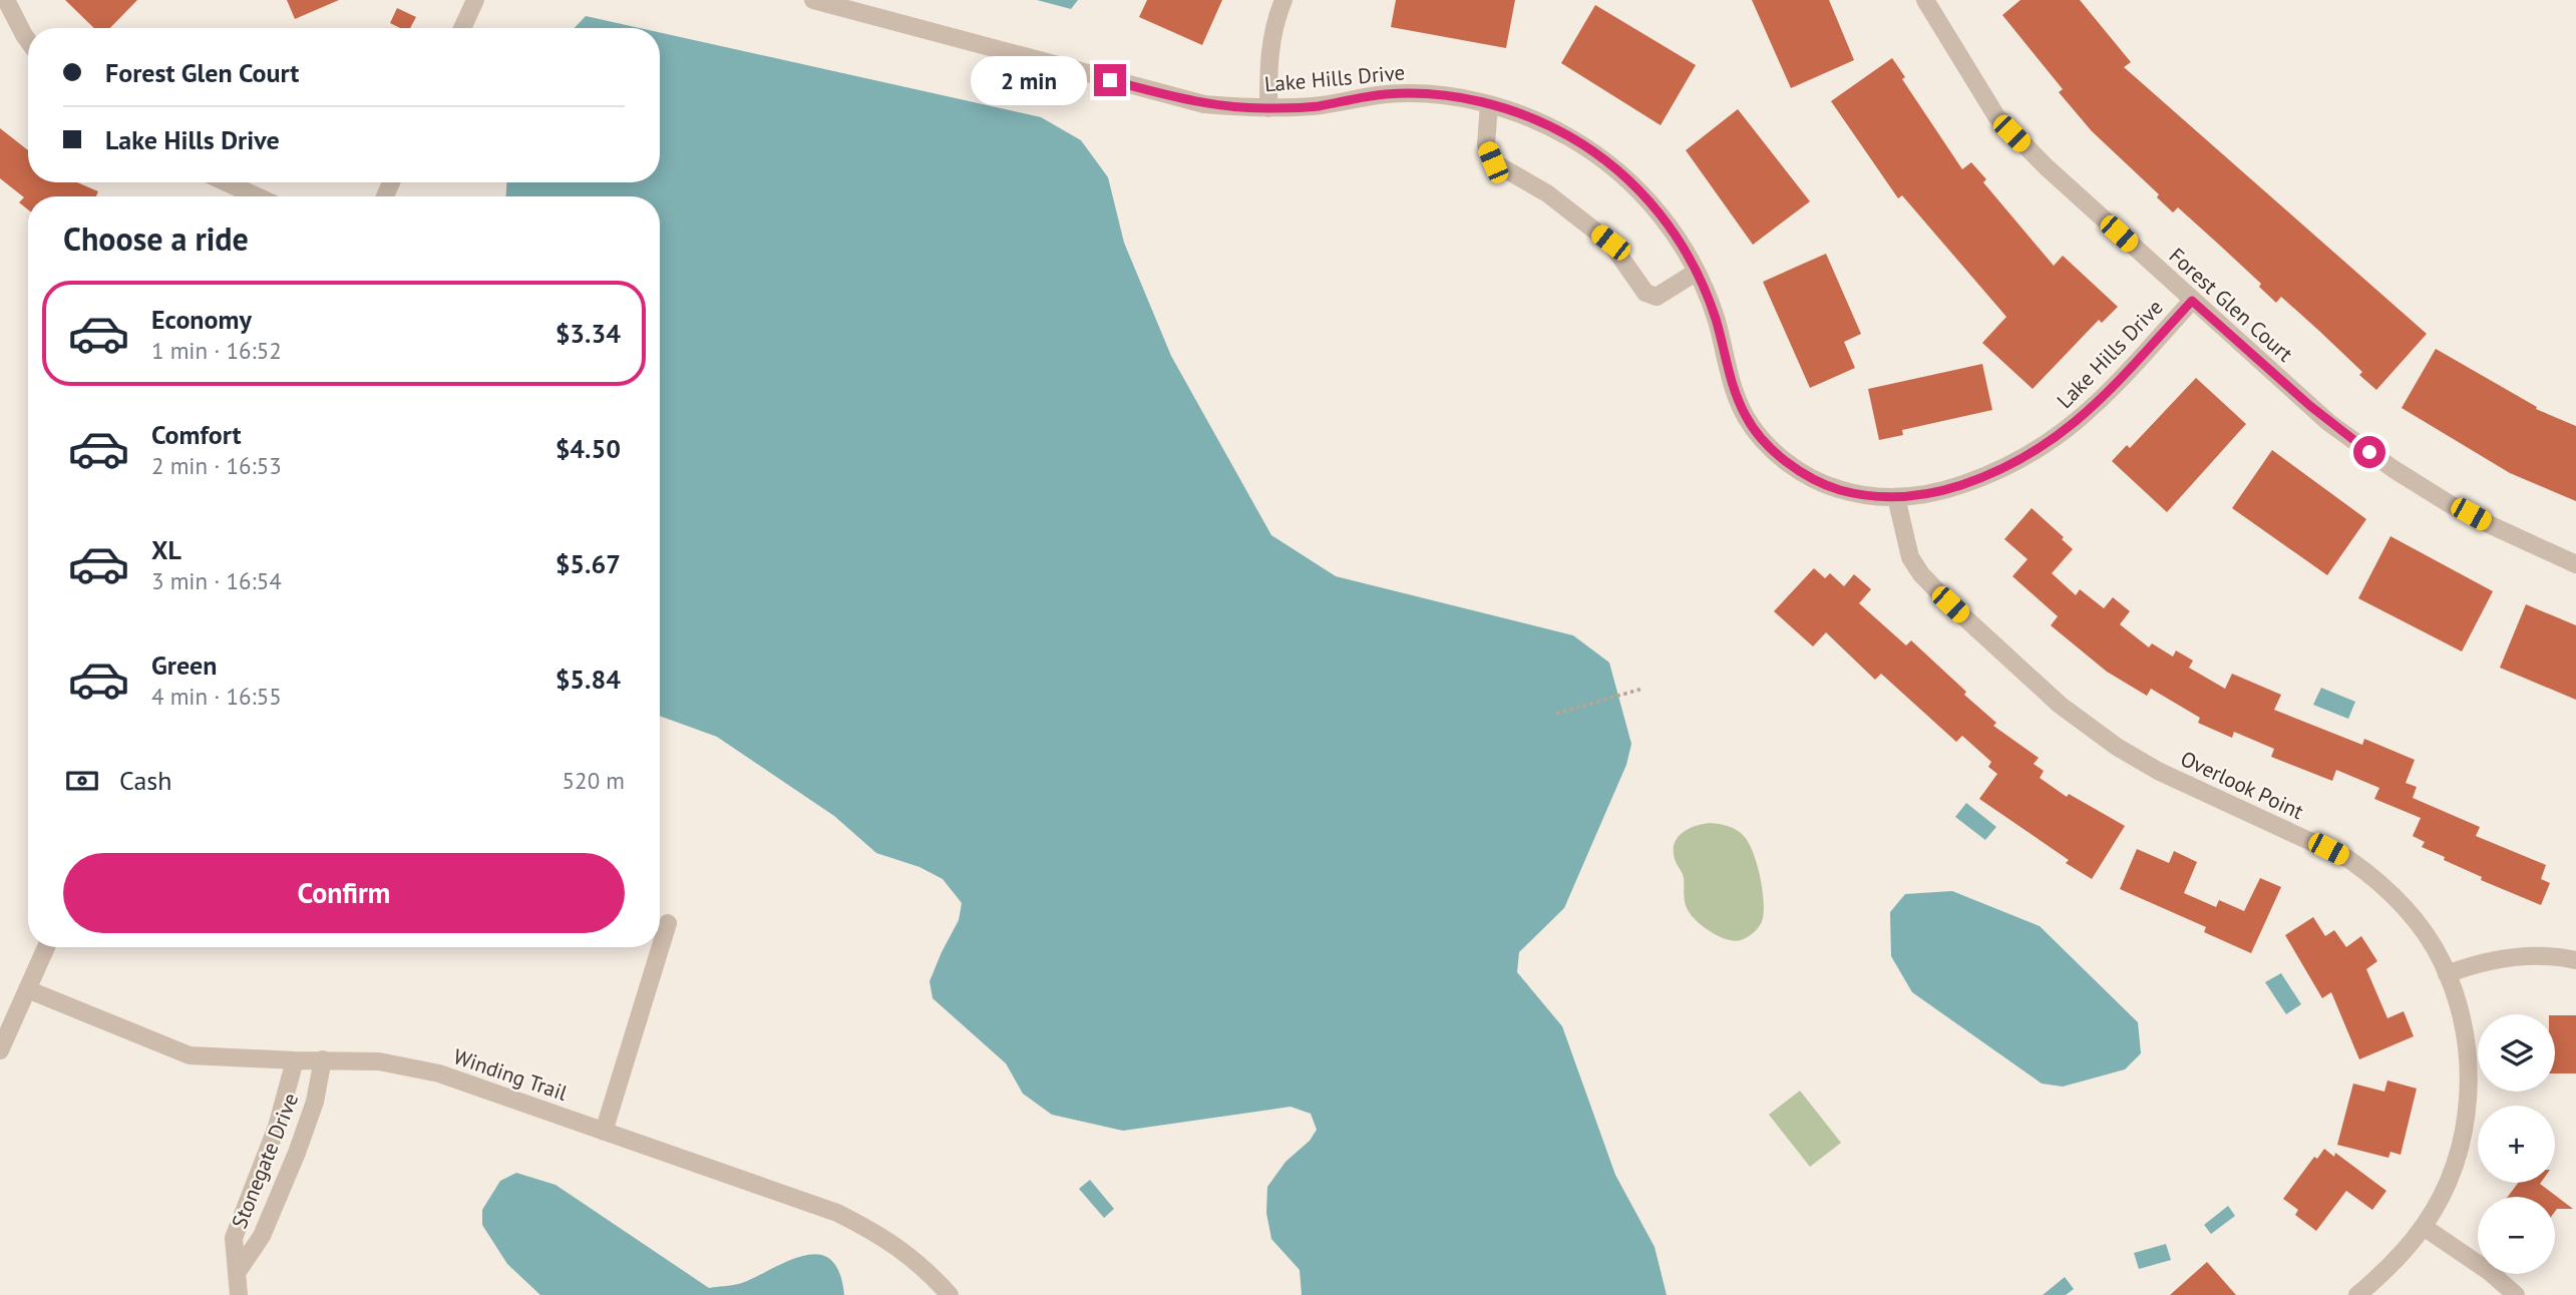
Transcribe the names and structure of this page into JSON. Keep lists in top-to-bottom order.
{
  "streets": {
    "street": [
      "Lake Hills Drive",
      "Forest Glen Court",
      "Overlook Point",
      "Winding Trail",
      "Stonegate Drive"
    ]
  },
  "crossings": [
    ["Lake Hills Drive", "Forest Glen Court"],
    ["Lake Hills Drive", "Overlook Point"],
    ["Winding Trail", "Stonegate Drive"]
  ],
  "page": {
    "banner": ["Forest Glen Court", "Lake Hills Drive"],
    "bubble": "2 min",
    "heading": "Choose a ride",
    "list": [
      {
        "name": "Economy",
        "note": "1 min · 16:52",
        "value": "$3.34"
      },
      {
        "name": "Comfort",
        "note": "2 min · 16:53",
        "value": "$4.50"
      },
      {
        "name": "XL",
        "note": "3 min · 16:54",
        "value": "$5.67"
      },
      {
        "name": "Green",
        "note": "4 min · 16:55",
        "value": "$5.84"
      }
    ],
    "pay": ["Cash", "520 m"],
    "buttons": "Confirm",
    "map_buttons": ["+", "−"]
  }
}
